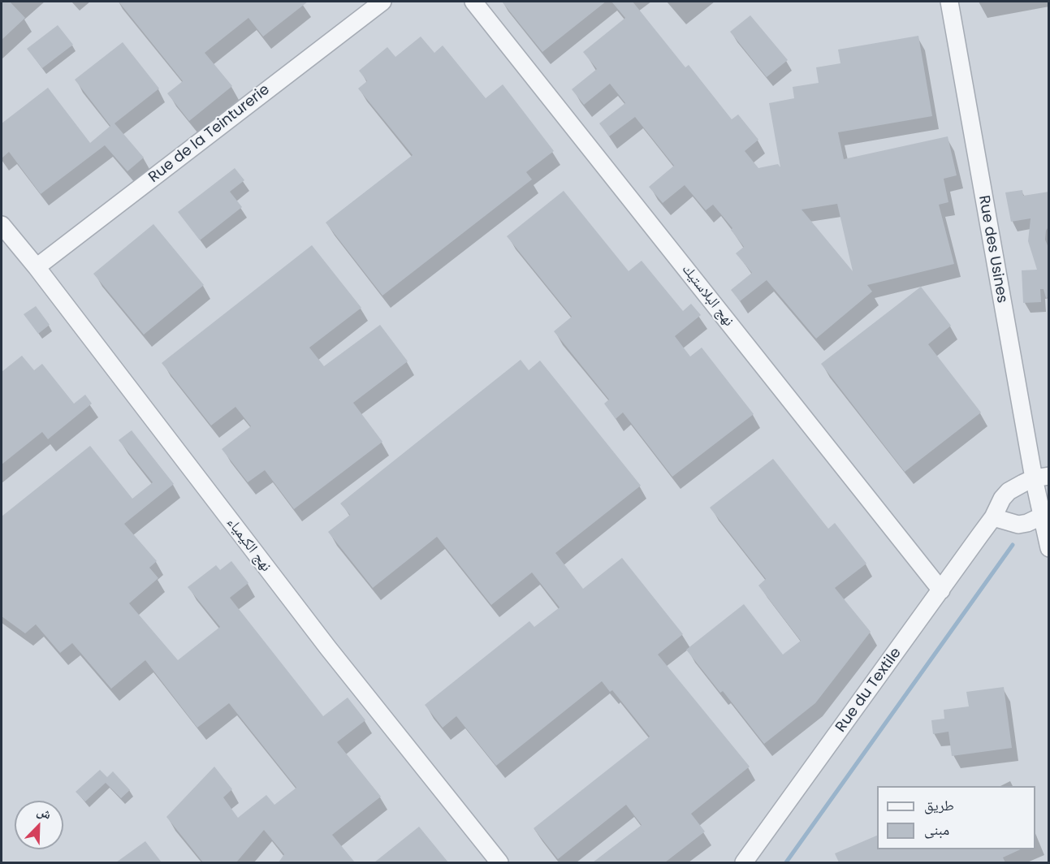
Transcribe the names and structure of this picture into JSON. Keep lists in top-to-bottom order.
{
  "streets": {
    "street": [
      "Rue de la Teinturerie",
      "Rue des Usines",
      "نهج البلاستيك",
      "نهج الكيمياء",
      "Rue du Textile"
    ]
  },
  "crossings": [
    ["Rue de la Teinturerie", "نهج الكيمياء"],
    ["Rue des Usines", "Rue du Textile"],
    ["نهج البلاستيك", "Rue du Textile"]
  ],
  "legend": ["طريق", "مبنى"],
  "north": "top right"
}
